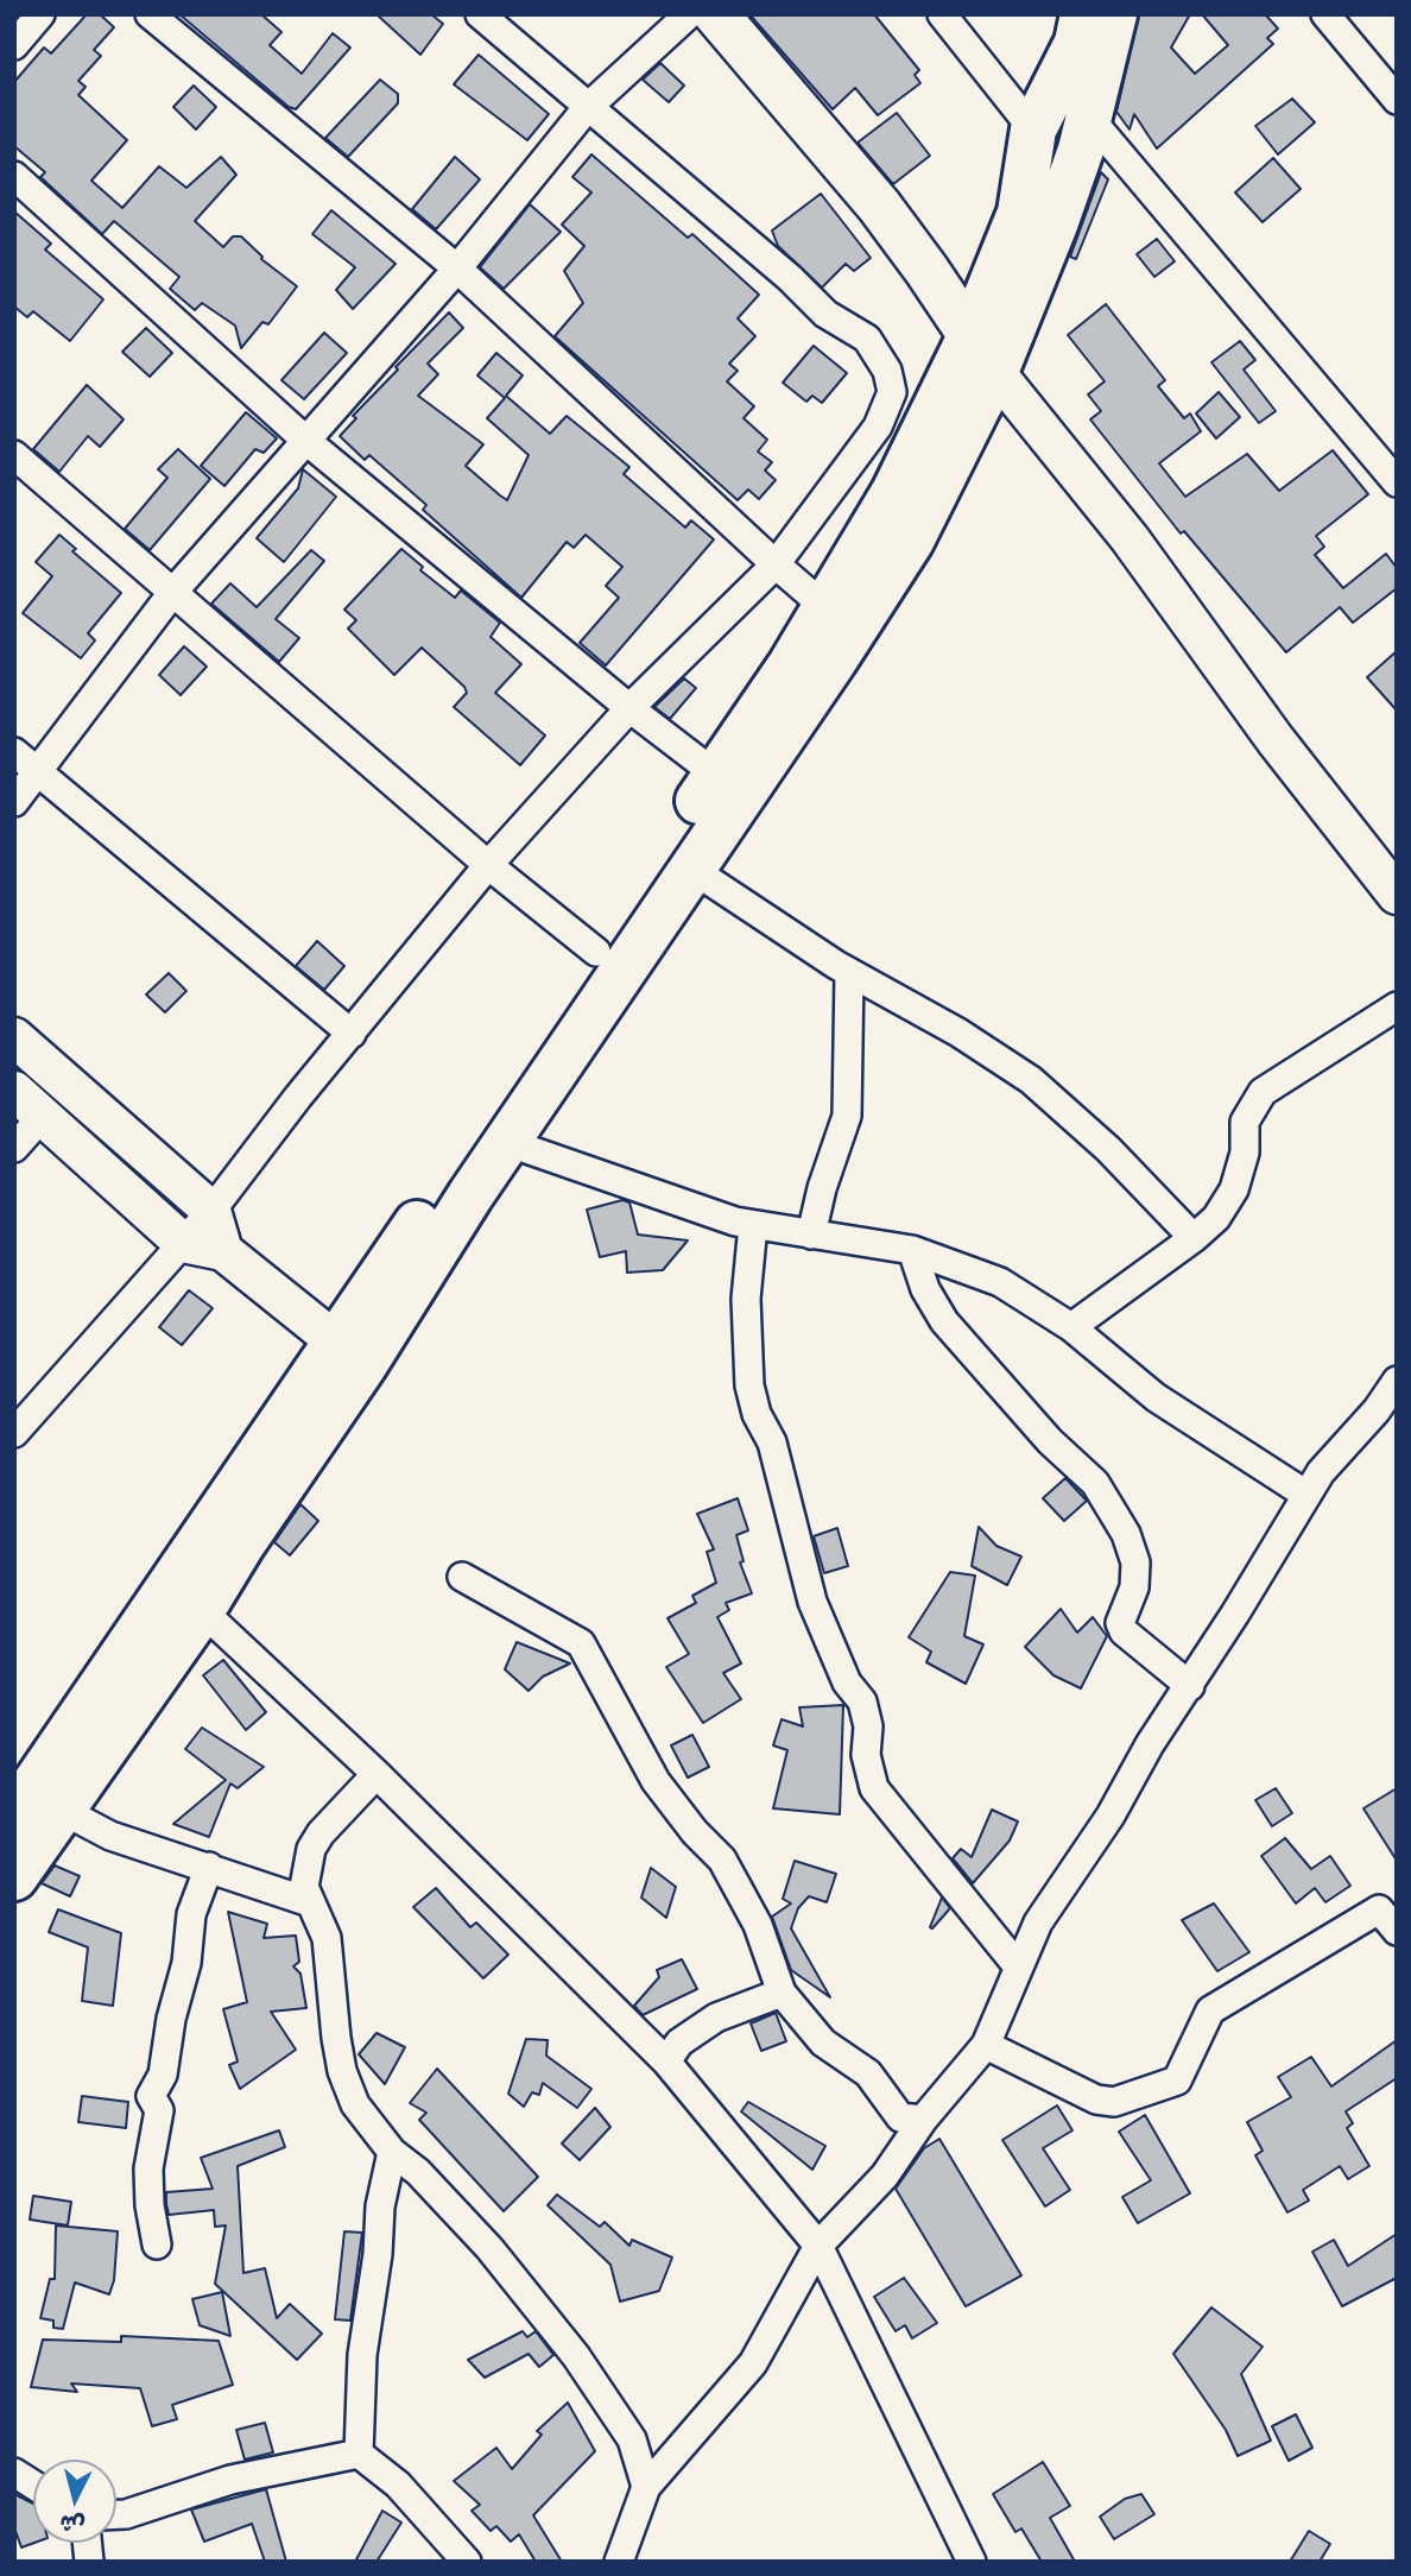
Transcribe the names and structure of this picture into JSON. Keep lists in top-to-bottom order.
{
  "north": "bottom"
}
